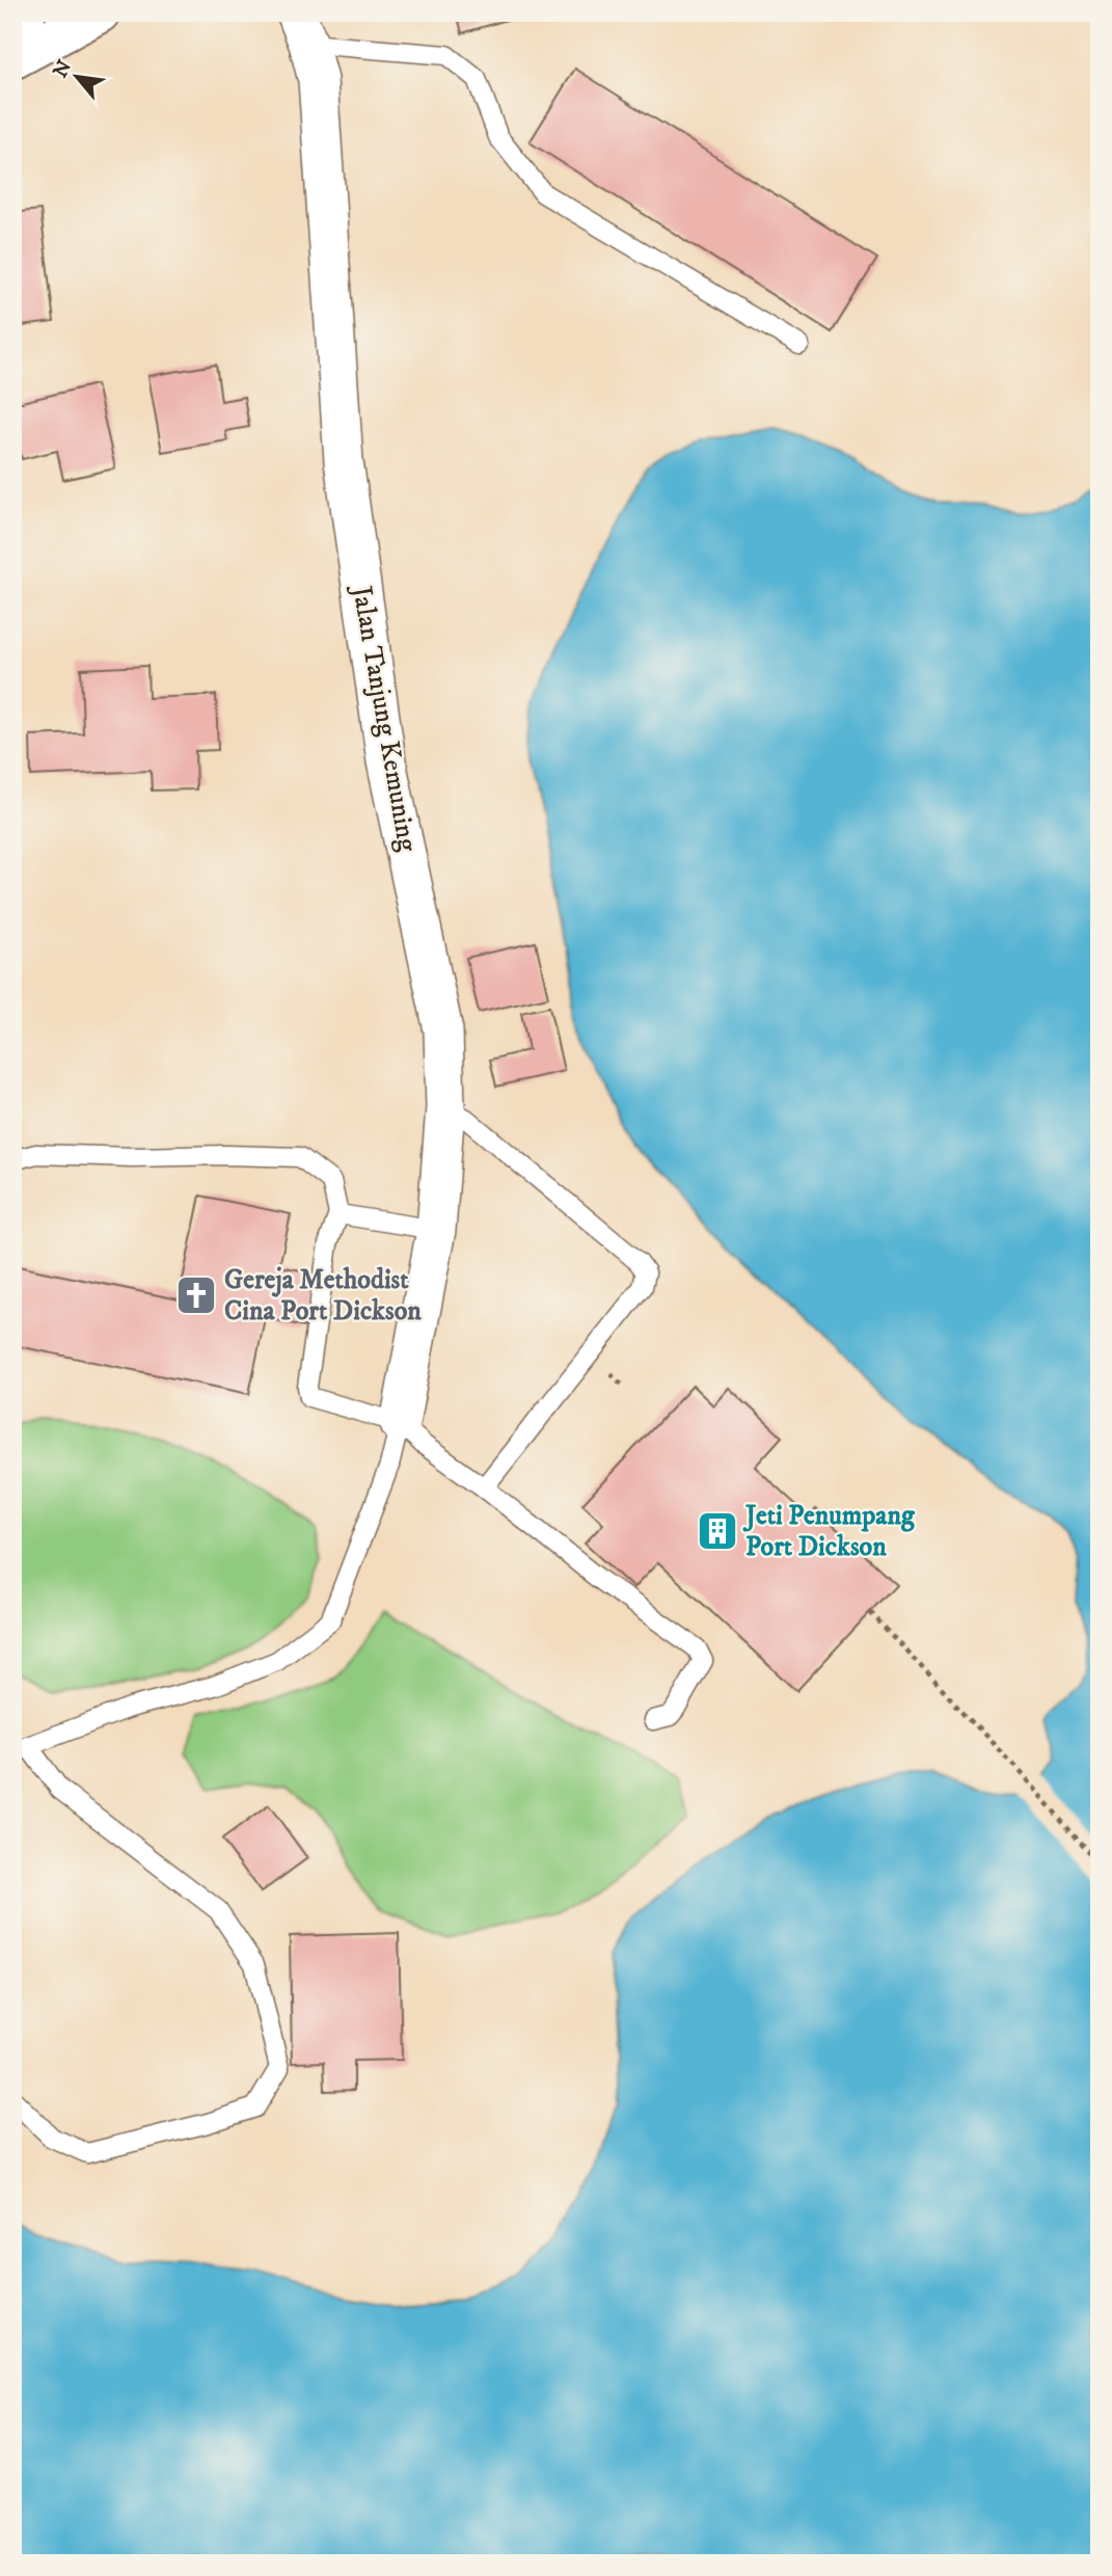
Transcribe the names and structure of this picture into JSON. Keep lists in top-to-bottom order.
{
  "streets": {
    "street": ["Jalan Tanjung Kemuning"]
  },
  "places": {
    "church": ["Gereja Methodist Cina Port Dickson"],
    "building": ["Jeti Penumpang Port Dickson"]
  },
  "north": "top left"
}
